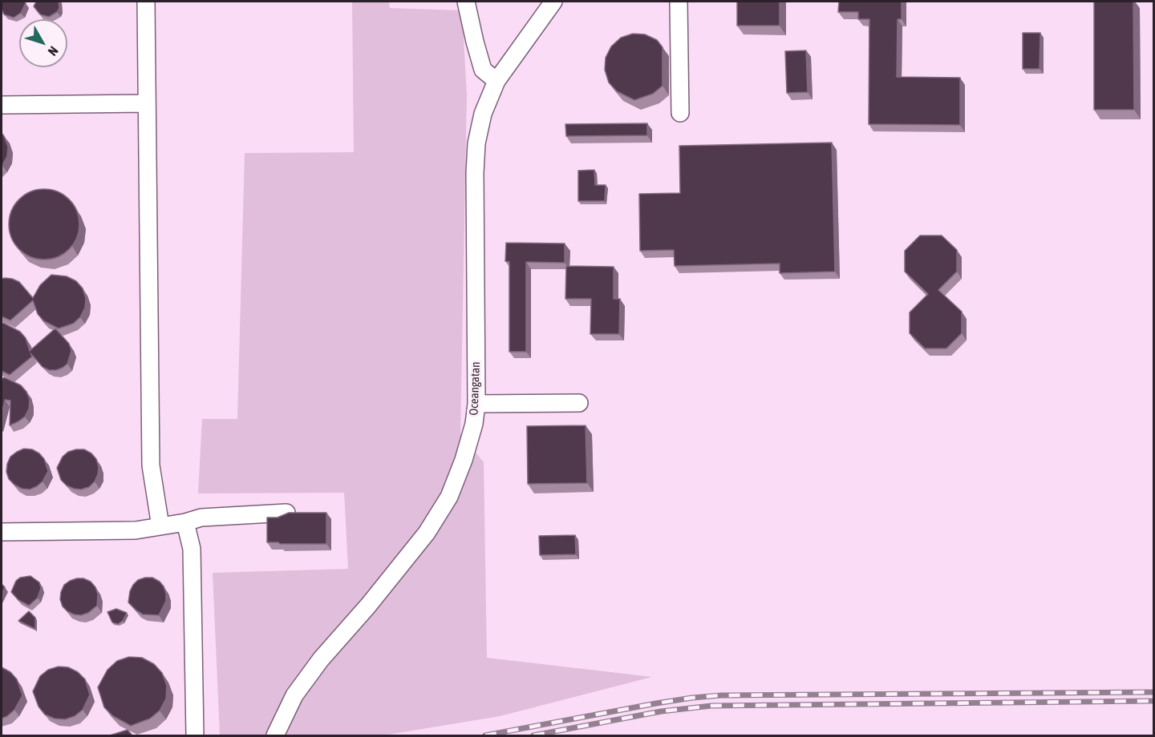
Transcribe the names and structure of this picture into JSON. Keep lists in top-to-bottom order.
{
  "streets": {
    "street": ["Oceangatan"]
  },
  "north": "bottom right"
}
